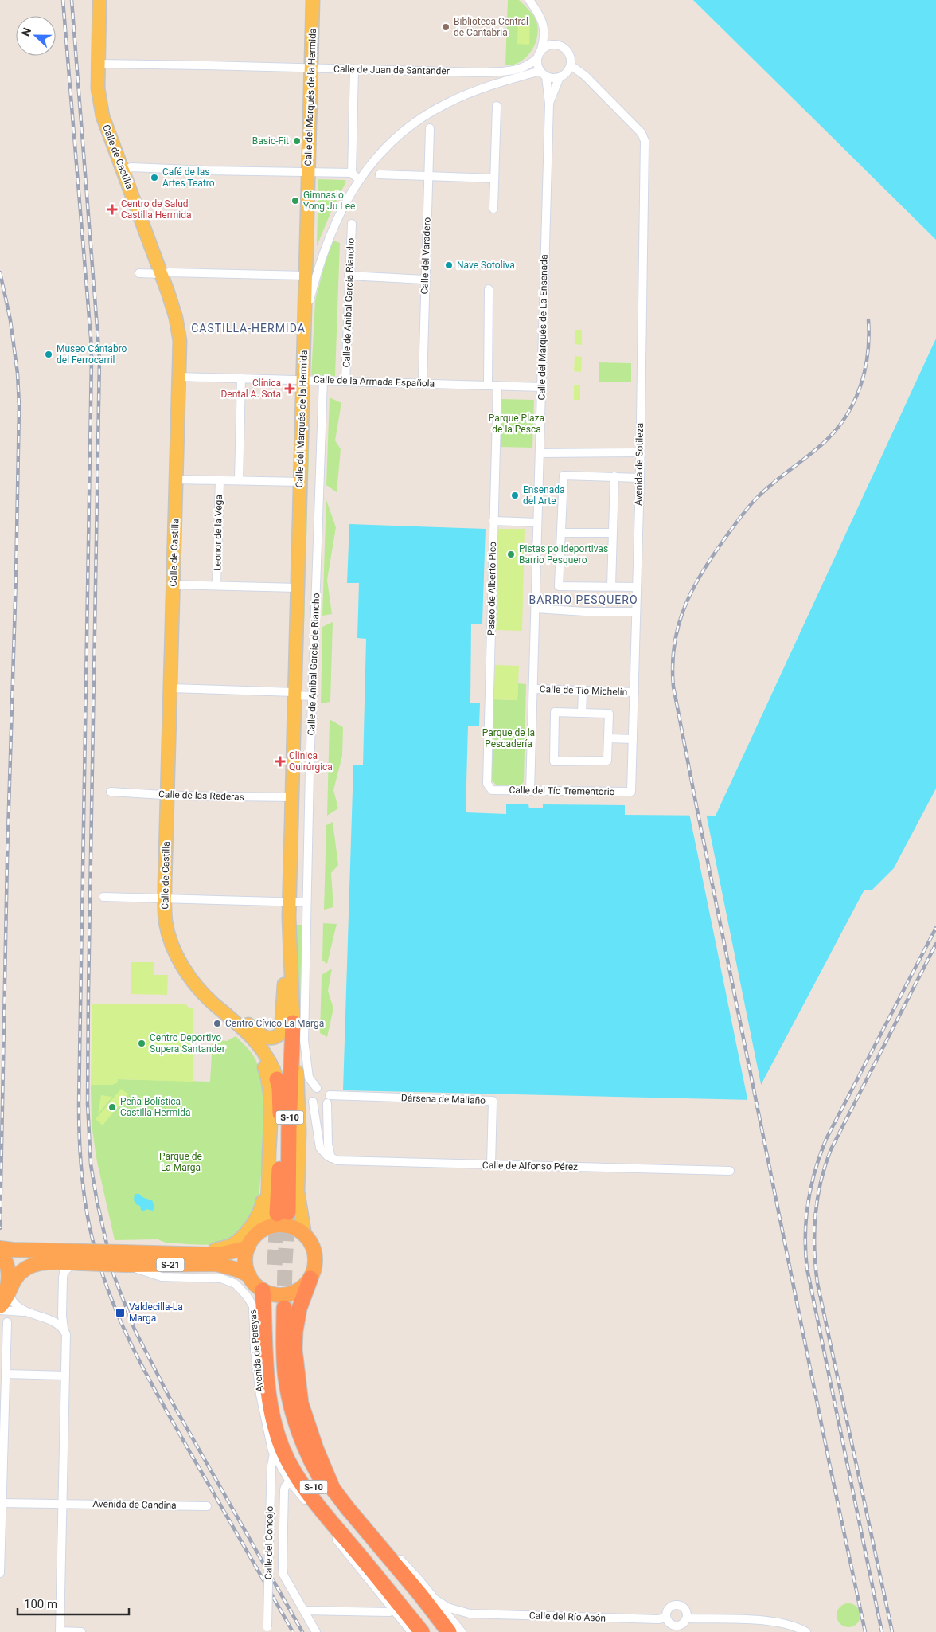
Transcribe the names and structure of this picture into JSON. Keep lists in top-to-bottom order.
{
  "streets": {
    "highway": ["S-10", "S-21"],
    "main road": ["Calle del Marqués de la Hermida", "Calle de Castilla"],
    "street": [
      "Calle de Juan de Santander",
      "Calle del Varadero",
      "Calle de Anibal García Riancho",
      "Calle del Marqués de La Ensenada",
      "Calle de la Armada Española",
      "Avenida de Sotileza",
      "Leonor de la Vega",
      "Paseo de Alberto Pico",
      "Calle de Anibal García de Riancho",
      "Calle de Tío Michelín",
      "Calle del Tío Trementorio",
      "Calle de las Rederas",
      "Dársena de Maliaño",
      "Calle de Alfonso Pérez",
      "Avenida de Parayas",
      "Avenida de Candina",
      "Calle del Concejo",
      "Calle del Río Asón"
    ]
  },
  "crossings": [
    ["Calle de Juan de Santander", "Calle del Marqués de la Hermida"],
    ["Calle de Juan de Santander", "Calle de Castilla"],
    ["Calle de Juan de Santander", "Calle del Marqués de La Ensenada"],
    ["Calle de Juan de Santander", "Avenida de Sotileza"],
    ["Calle del Marqués de la Hermida", "Calle de la Armada Española"],
    ["Calle del Marqués de la Hermida", "Calle de las Rederas"],
    ["Calle del Marqués de la Hermida", "S-10"],
    ["Calle del Marqués de la Hermida", "S-21"],
    ["Calle de Castilla", "Calle de la Armada Española"],
    ["Calle de Castilla", "Calle de las Rederas"],
    ["Calle de Castilla", "S-10"],
    ["Calle del Varadero", "Calle de la Armada Española"],
    ["Calle de Anibal García Riancho", "Calle de la Armada Española"],
    ["Calle del Marqués de La Ensenada", "Calle de la Armada Española"],
    ["Calle del Marqués de La Ensenada", "Avenida de Sotileza"],
    ["Calle del Marqués de La Ensenada", "Calle de Tío Michelín"],
    ["Calle del Marqués de La Ensenada", "Calle del Tío Trementorio"],
    ["Calle de la Armada Española", "Paseo de Alberto Pico"],
    ["Calle de la Armada Española", "Calle de Anibal García de Riancho"],
    ["Avenida de Sotileza", "Calle de Tío Michelín"],
    ["Avenida de Sotileza", "Calle del Tío Trementorio"],
    ["Paseo de Alberto Pico", "Calle del Tío Trementorio"],
    ["Dársena de Maliaño", "Calle de Alfonso Pérez"],
    ["S-21", "Avenida de Parayas"],
    ["Avenida de Parayas", "Calle del Concejo"]
  ],
  "districts": ["CASTILLA-HERMIDA", "BARRIO PESQUERO"],
  "parks": ["Parque Plaza de la Pesca", "Parque de la Pescadería", "Parque de La Marga"],
  "places": {
    "other": [
      "Biblioteca Central de Cantabria",
      "Basic-Fit",
      "Café de las Artes Teatro",
      "Gimnasio Yong Ju Lee",
      "Nave Sotoliva",
      "Museo Cántabro del Ferrocarril",
      "Ensenada del Arte",
      "Pistas polideportivas Barrio Pesquero",
      "Centro Cívico La Marga",
      "Centro Deportivo Supera Santander",
      "Peña Bolística Castilla Hermida"
    ],
    "health": ["Centro de Salud Castilla Hermida", "Clínica Dental A. Sota", "Clinica Quirúrgica"],
    "transit": ["Valdecilla-La Marga"]
  },
  "scale_bar": "100 m",
  "north": "left"
}
